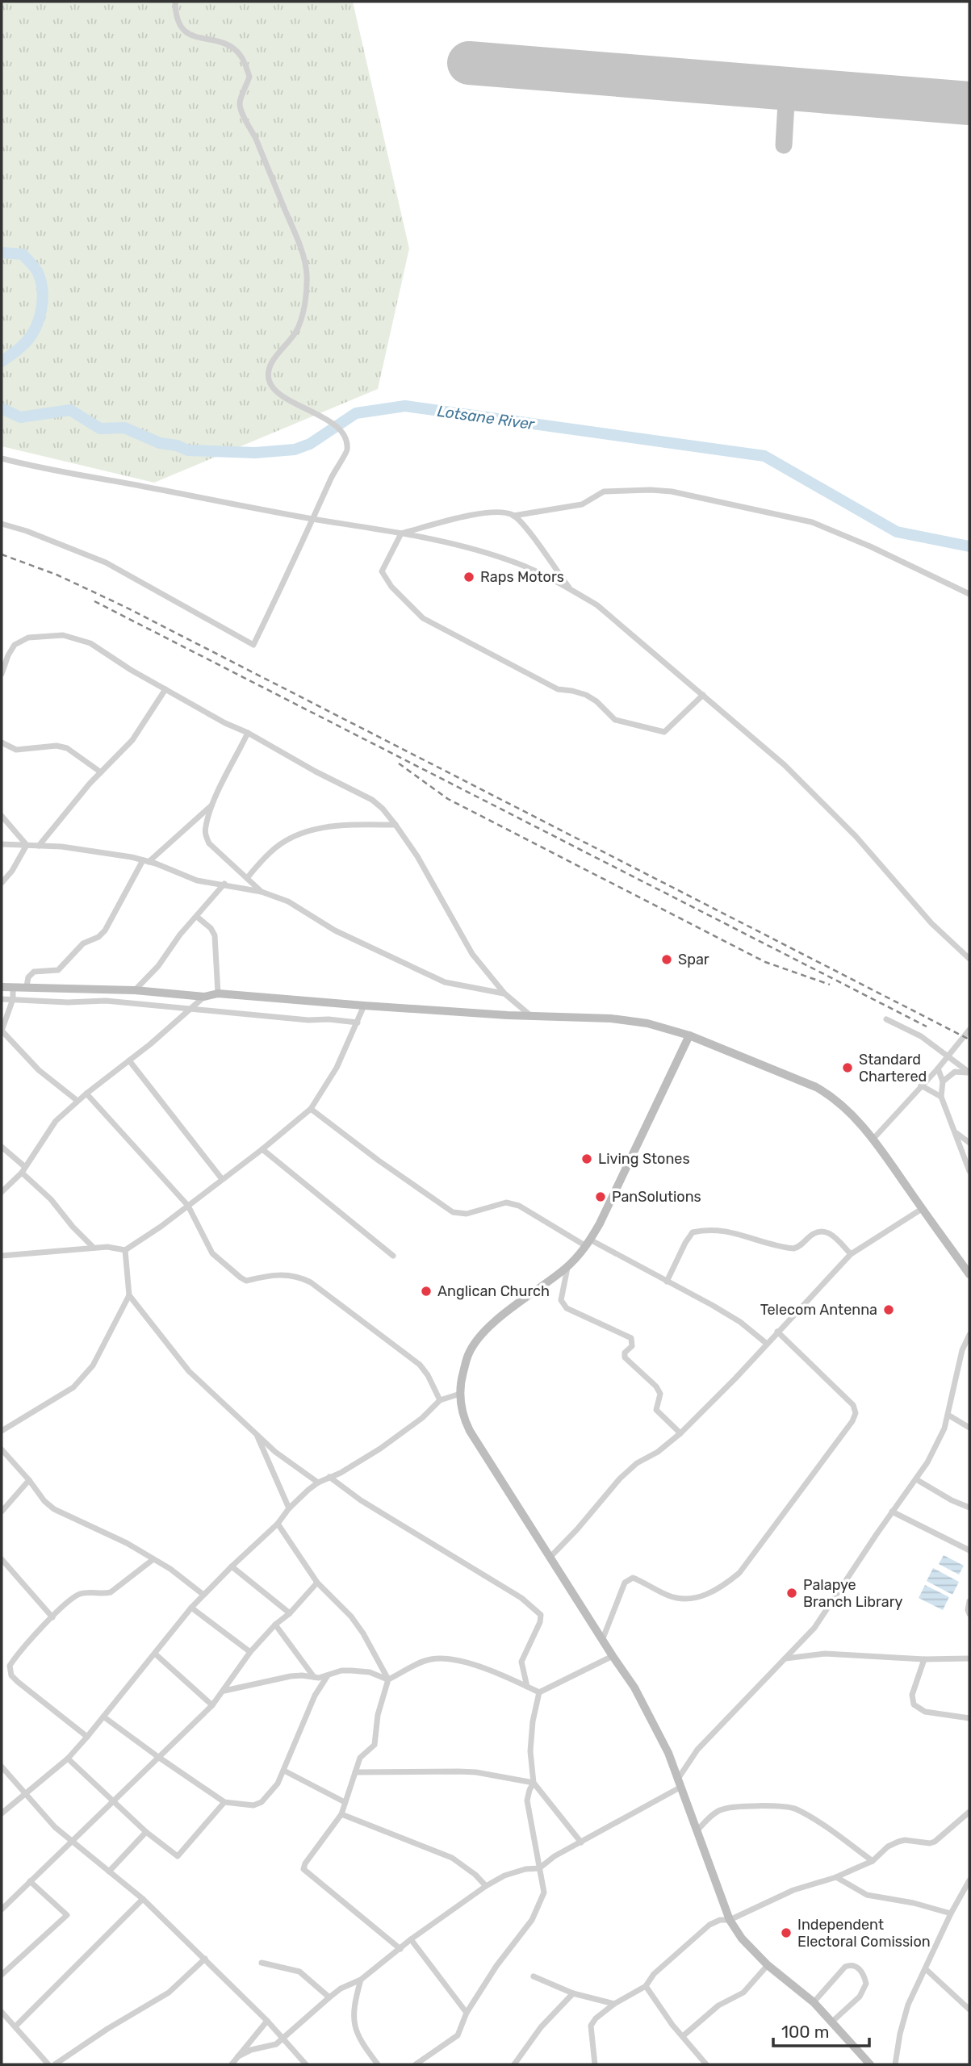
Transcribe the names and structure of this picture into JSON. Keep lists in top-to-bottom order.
{
  "water": ["Lotsane River"],
  "places": [
    "Raps Motors",
    "Spar",
    "Standard Chartered",
    "Living Stones",
    "PanSolutions",
    "Anglican Church",
    "Telecom Antenna",
    "Palapye Branch Library",
    "Independent Electoral Comission"
  ],
  "scale_bar": "100 m"
}
